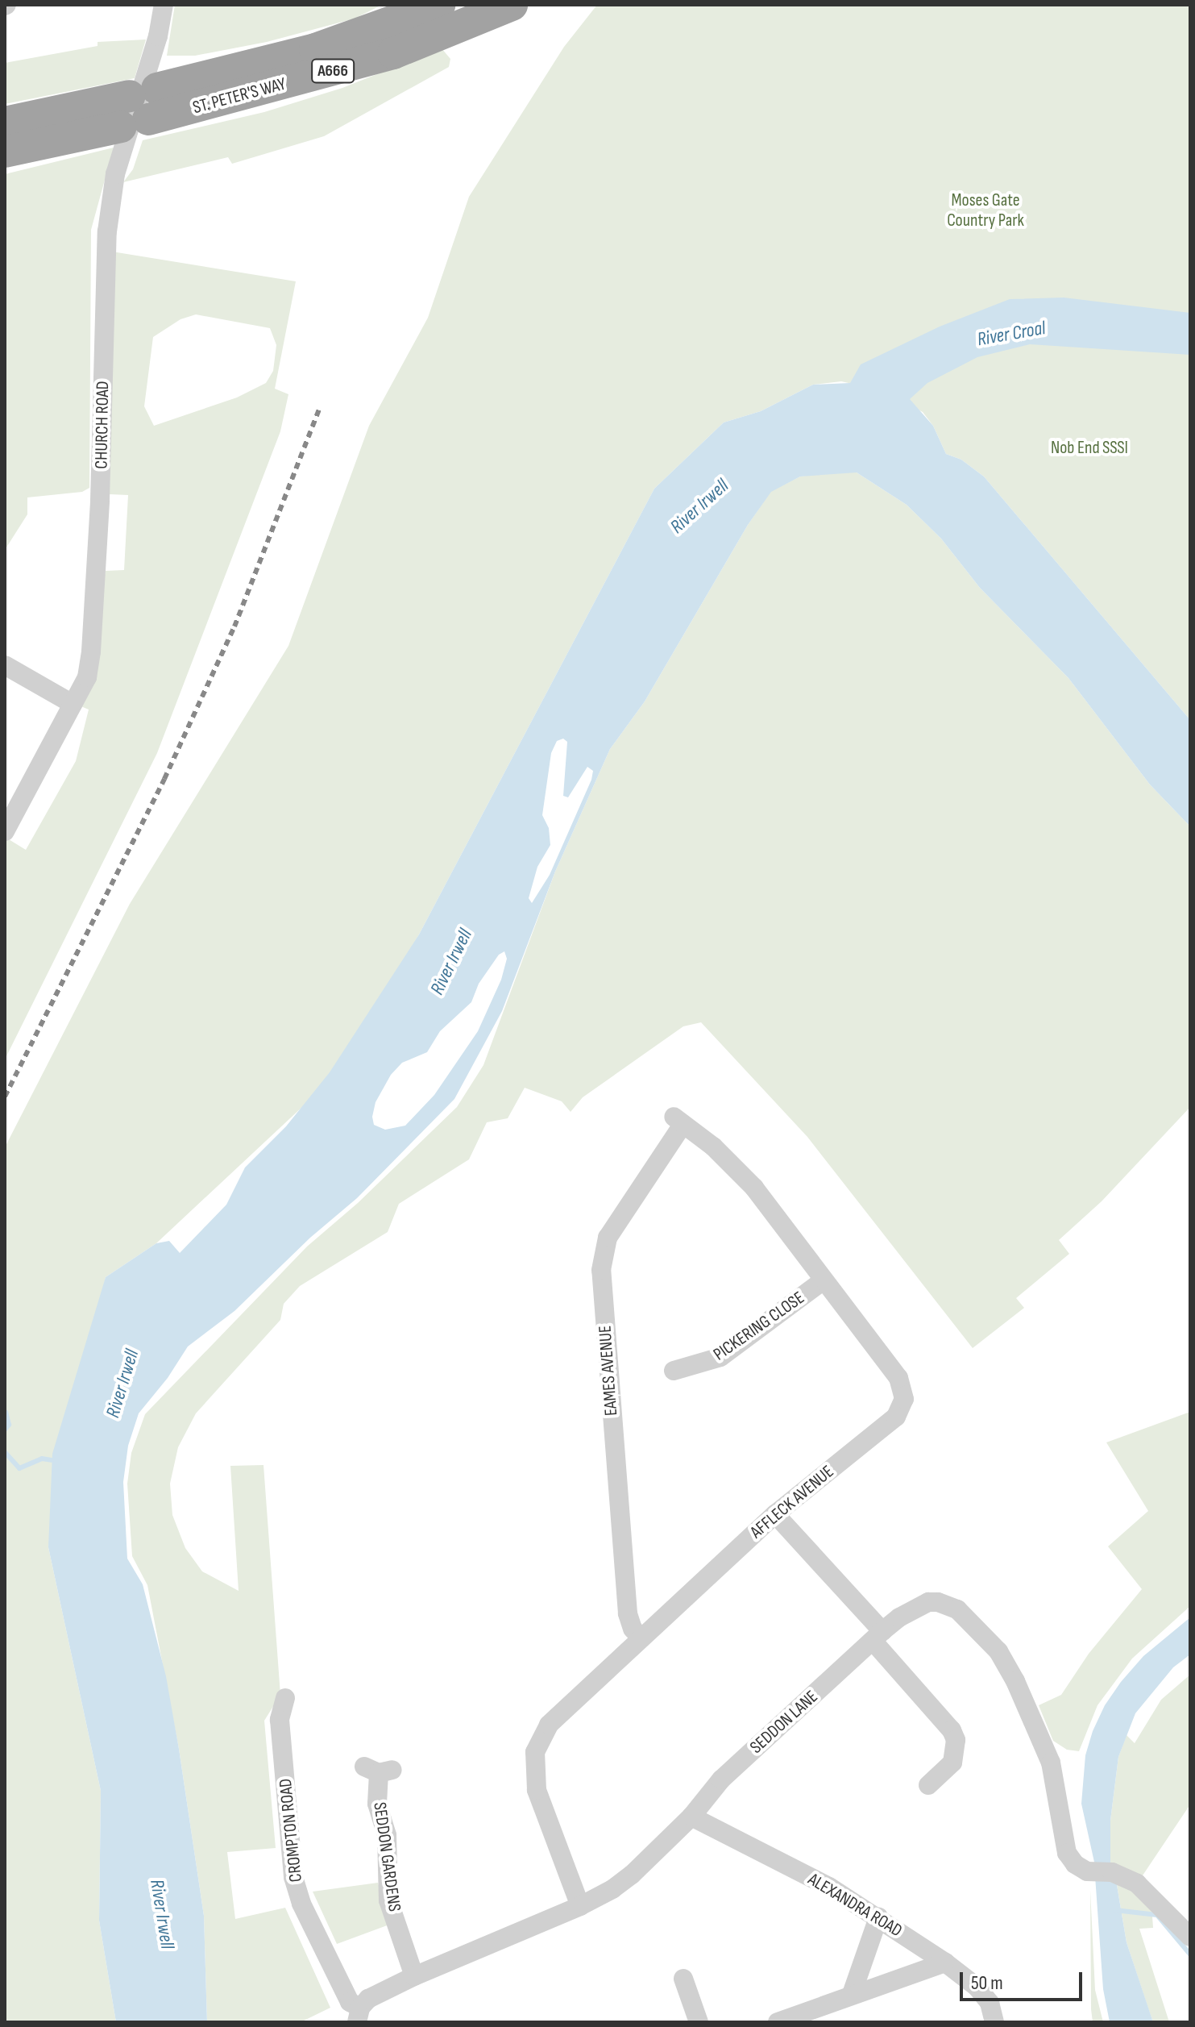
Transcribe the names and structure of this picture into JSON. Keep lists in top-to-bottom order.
{
  "streets": {
    "highway": ["A666", "ST. PETER'S WAY"],
    "street": [
      "CHURCH ROAD",
      "PICKERING CLOSE",
      "EAMES AVENUE",
      "AFFLECK AVENUE",
      "SEDDON LANE",
      "CROMPTON ROAD",
      "SEDDON GARDENS",
      "ALEXANDRA ROAD"
    ]
  },
  "crossings": [
    ["PICKERING CLOSE", "AFFLECK AVENUE"],
    ["EAMES AVENUE", "AFFLECK AVENUE"],
    ["AFFLECK AVENUE", "SEDDON LANE"],
    ["SEDDON LANE", "CROMPTON ROAD"],
    ["SEDDON LANE", "SEDDON GARDENS"],
    ["SEDDON LANE", "ALEXANDRA ROAD"]
  ],
  "water": ["River Croal", "River Irwell"],
  "parks": ["Moses Gate Country Park", "Nob End SSSI"],
  "scale_bar": "50 m"
}
